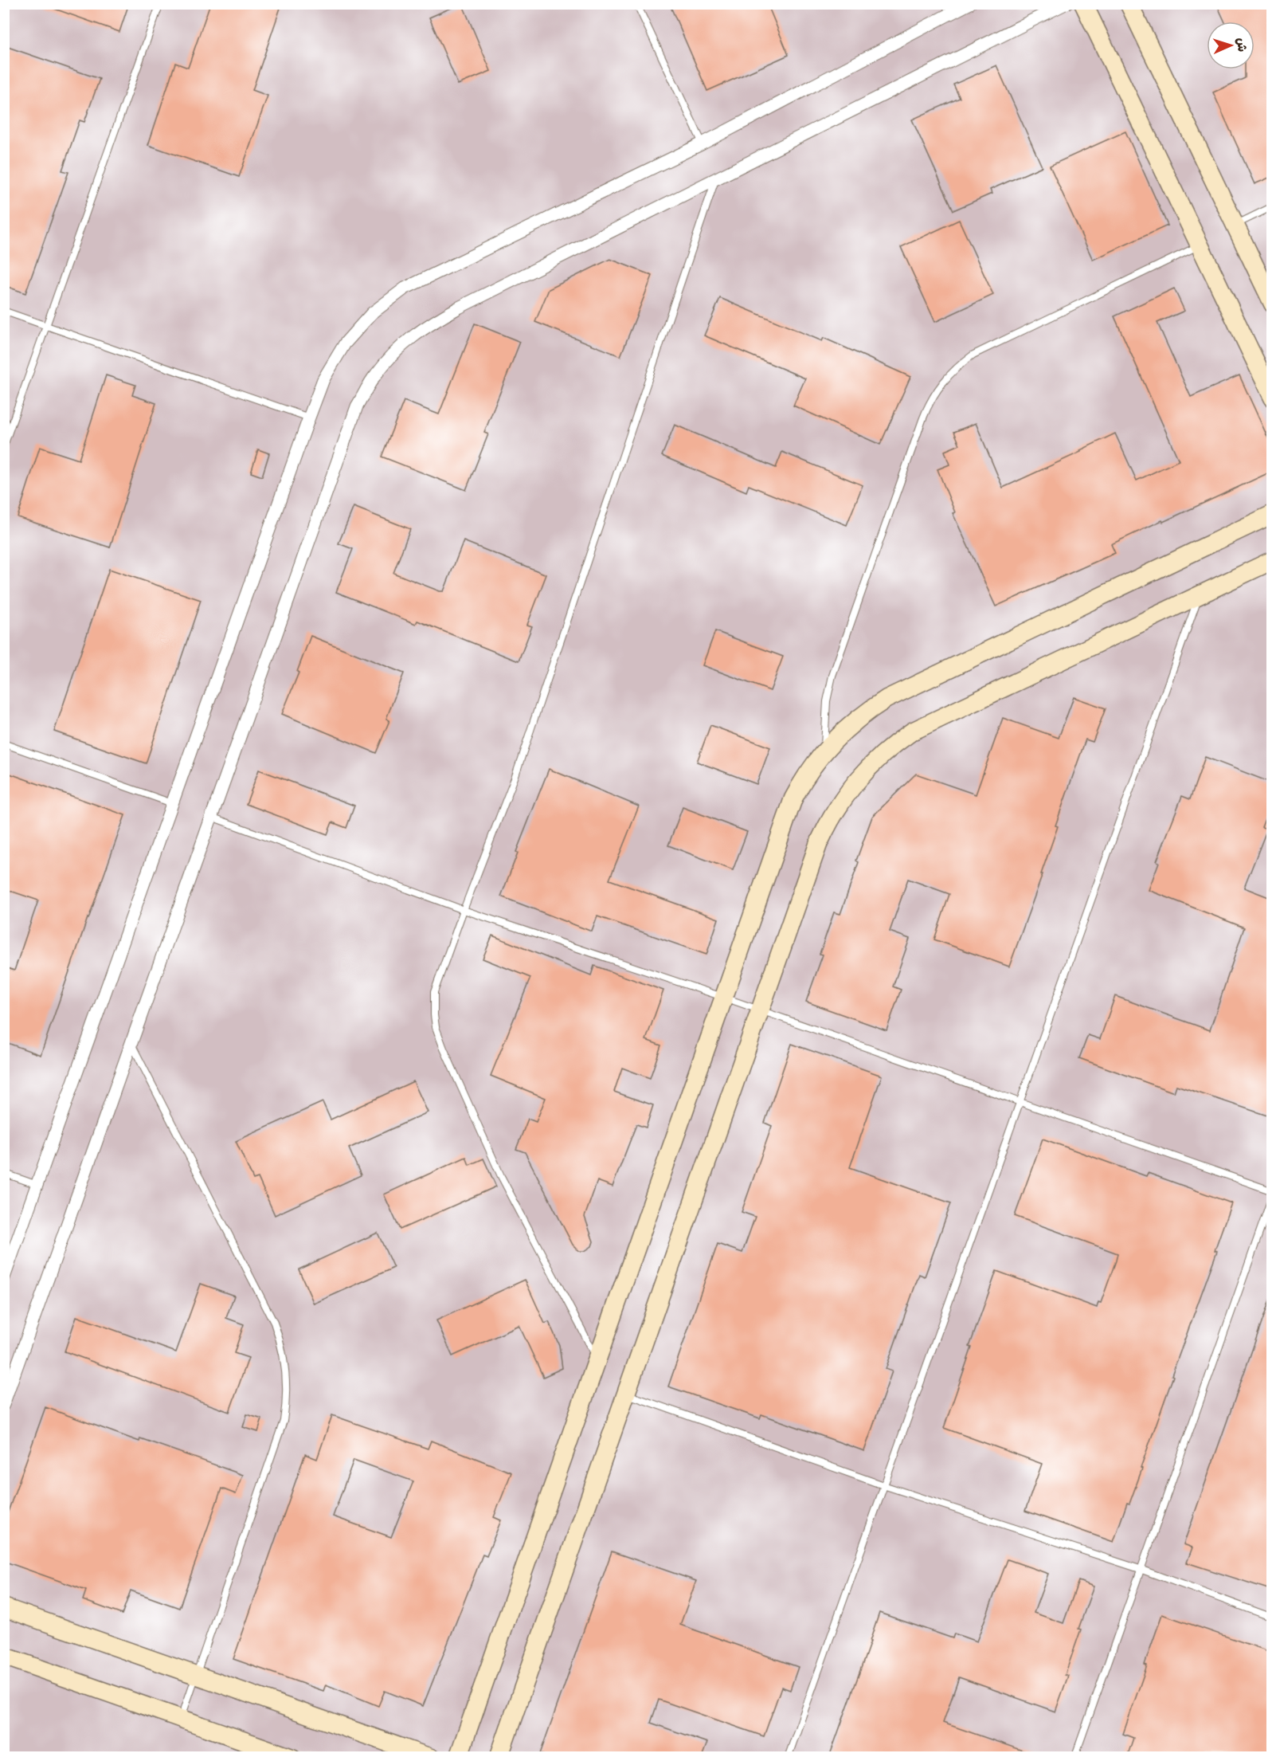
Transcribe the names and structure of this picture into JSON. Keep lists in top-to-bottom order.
{
  "north": "right"
}
